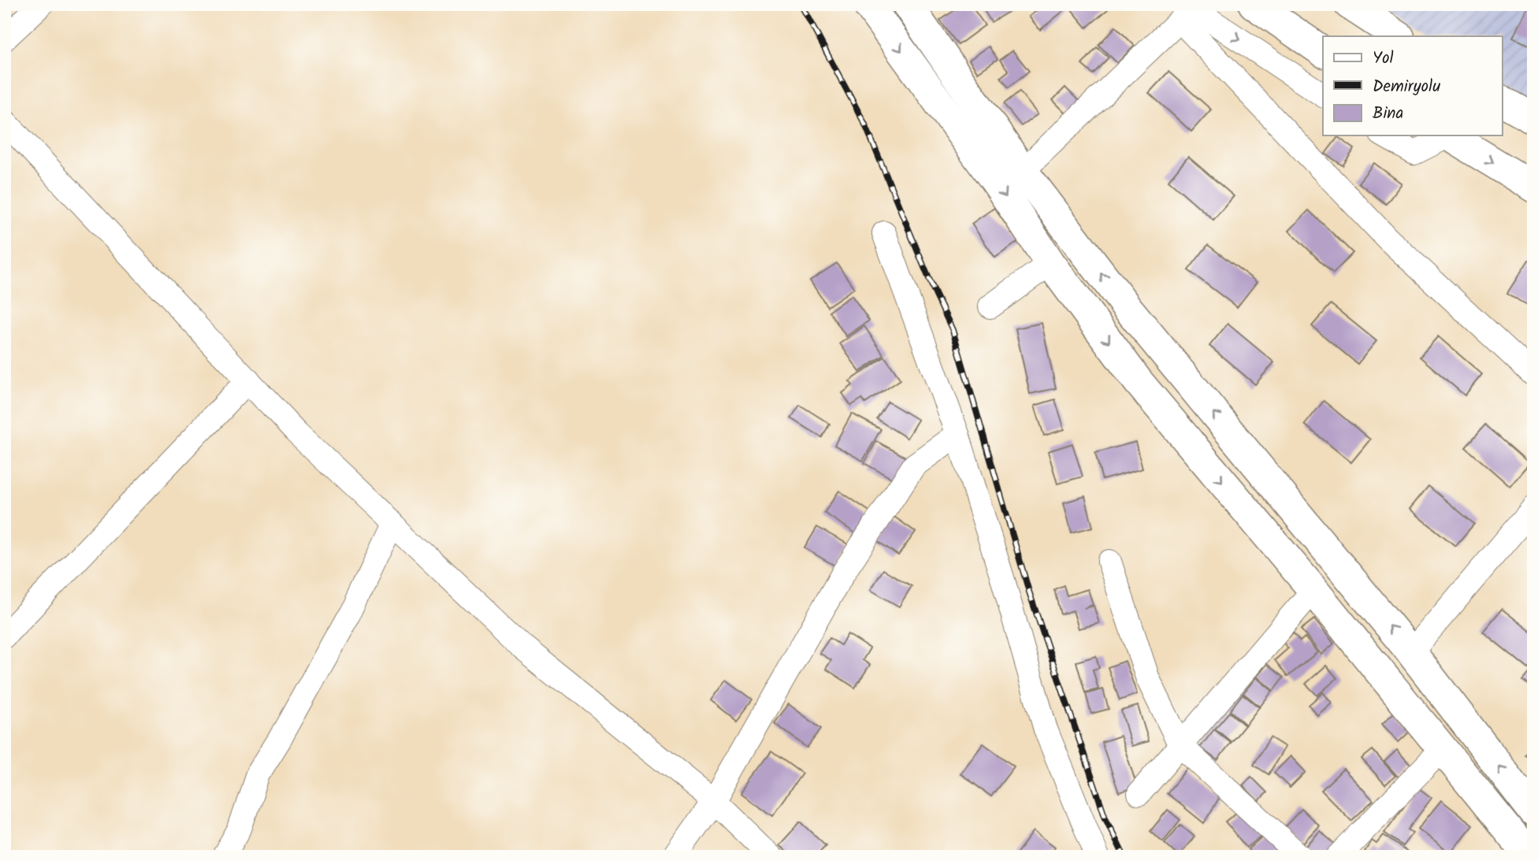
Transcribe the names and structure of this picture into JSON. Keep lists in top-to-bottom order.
{
  "legend": ["Yol", "Demiryolu", "Bina"]
}
